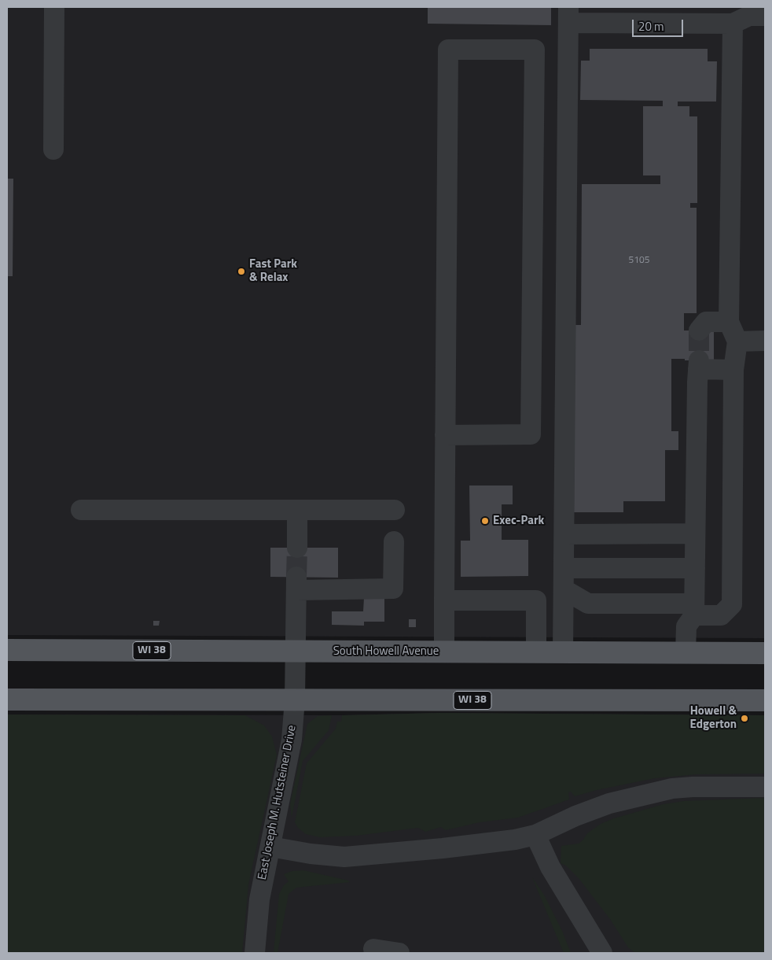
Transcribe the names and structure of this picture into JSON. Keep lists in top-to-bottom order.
{
  "streets": {
    "main road": ["WI 38", "South Howell Avenue"],
    "street": ["East Joseph M. Hutsteiner Drive"]
  },
  "crossings": [
    ["WI 38", "East Joseph M. Hutsteiner Drive"],
    ["South Howell Avenue", "East Joseph M. Hutsteiner Drive"]
  ],
  "places": ["Fast Park & Relax", "Exec-Park", "Howell & Edgerton"],
  "house_numbers": ["5105"],
  "scale_bar": "20 m"
}
